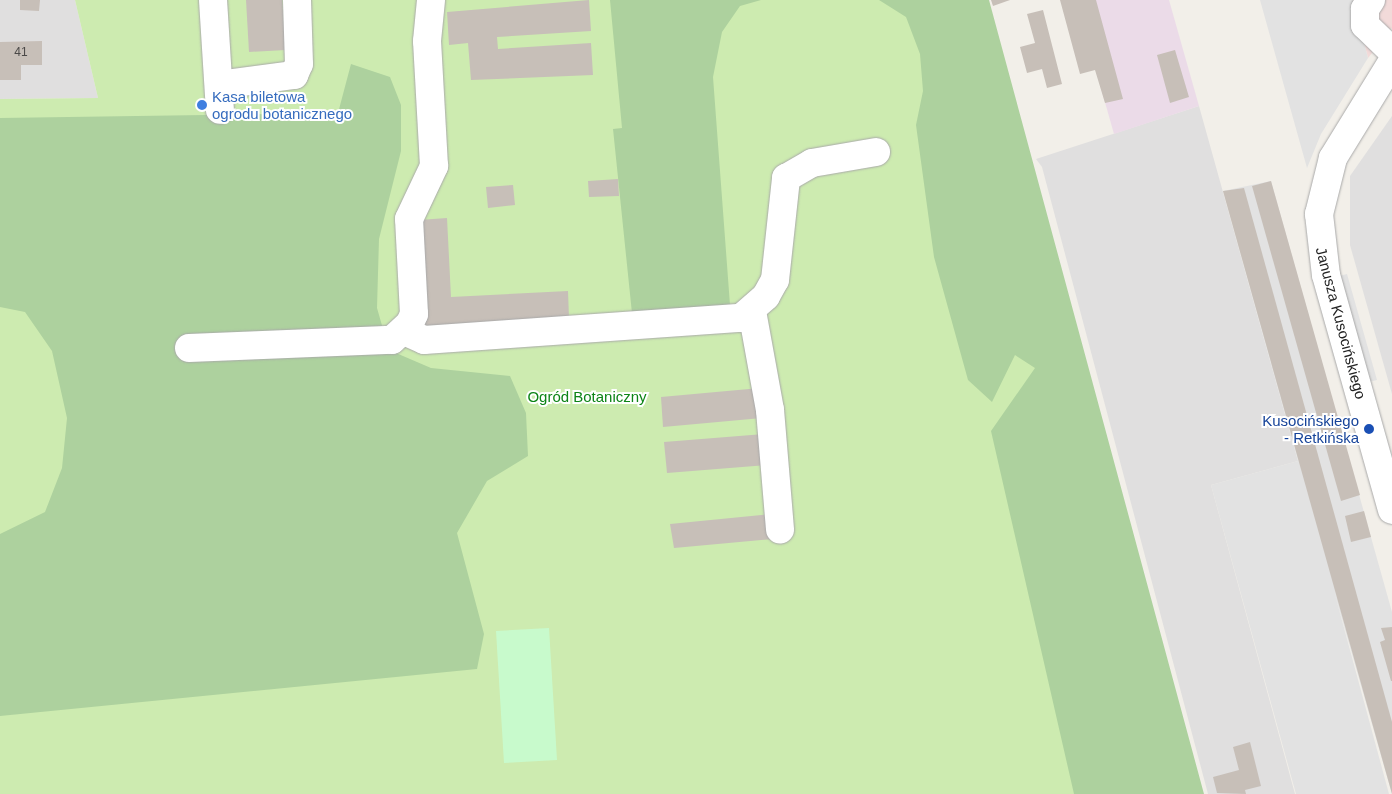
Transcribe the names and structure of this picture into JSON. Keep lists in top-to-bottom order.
{
  "streets": {
    "street": ["Janusza Kusocińskiego"]
  },
  "parks": ["Ogród Botaniczny"],
  "places": ["Kasa biletowa ogrodu botanicznego", "Kusocińskiego - Retkińska"],
  "house_numbers": ["41"]
}
